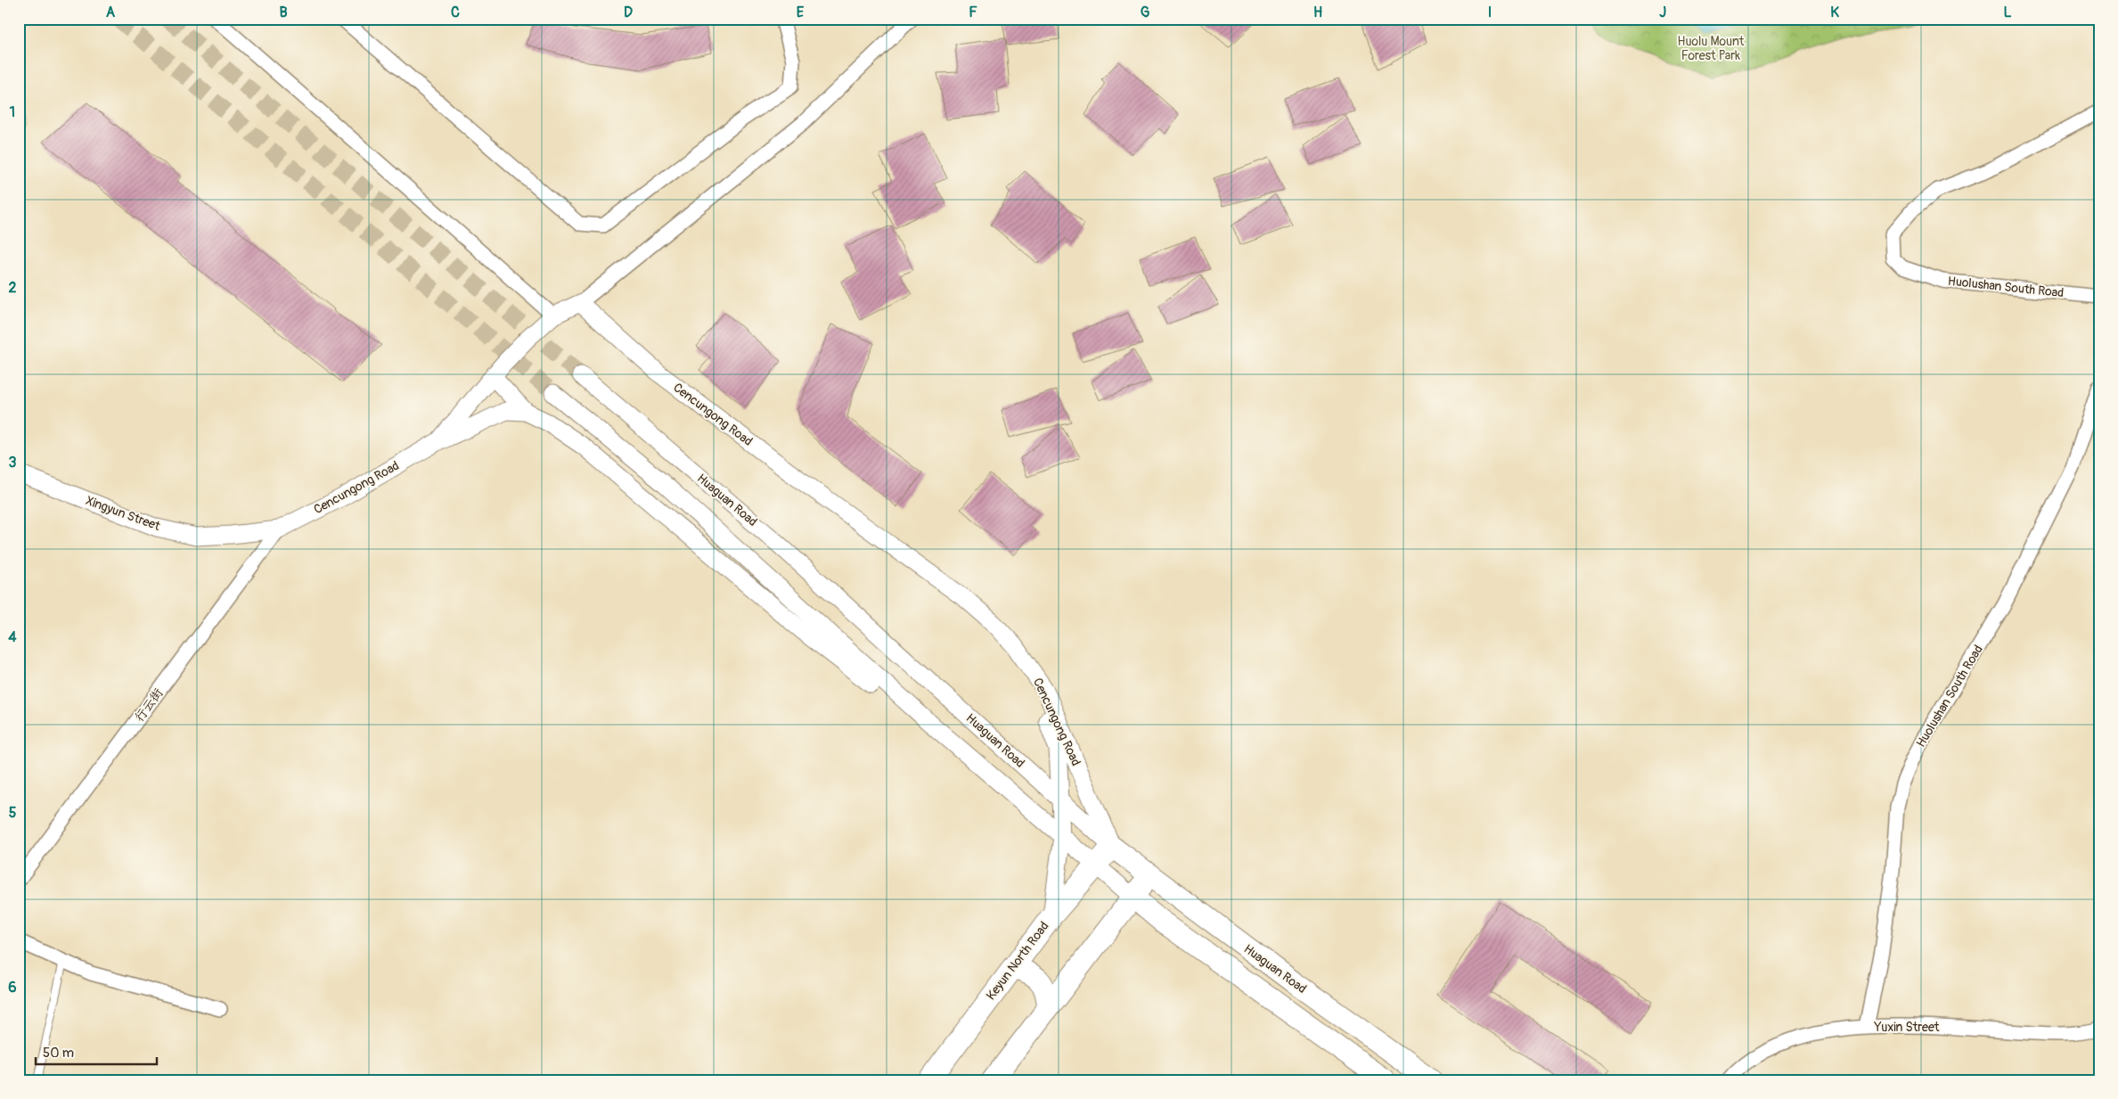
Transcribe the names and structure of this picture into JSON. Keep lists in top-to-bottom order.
{
  "streets": {
    "main road": ["Huaguan Road", "Keyun North Road"],
    "street": [
      "Huolushan South Road",
      "Cencungong Road",
      "Xingyun Street",
      "行云街",
      "Yuxin Street"
    ]
  },
  "crossings": [
    ["Huolushan South Road", "Yuxin Street"],
    ["Cencungong Road", "Huaguan Road"],
    ["Cencungong Road", "Xingyun Street"],
    ["Cencungong Road", "行云街"],
    ["Cencungong Road", "Keyun North Road"],
    ["Huaguan Road", "Keyun North Road"]
  ],
  "parks": ["Huolu Mount Forest Park"],
  "scale_bar": "50 m",
  "grid": {
    "columns": [
      "A",
      "B",
      "C",
      "D",
      "E",
      "F",
      "G",
      "H",
      "I",
      "J",
      "K",
      "L"
    ],
    "rows": [
      "1",
      "2",
      "3",
      "4",
      "5",
      "6"
    ]
  }
}
